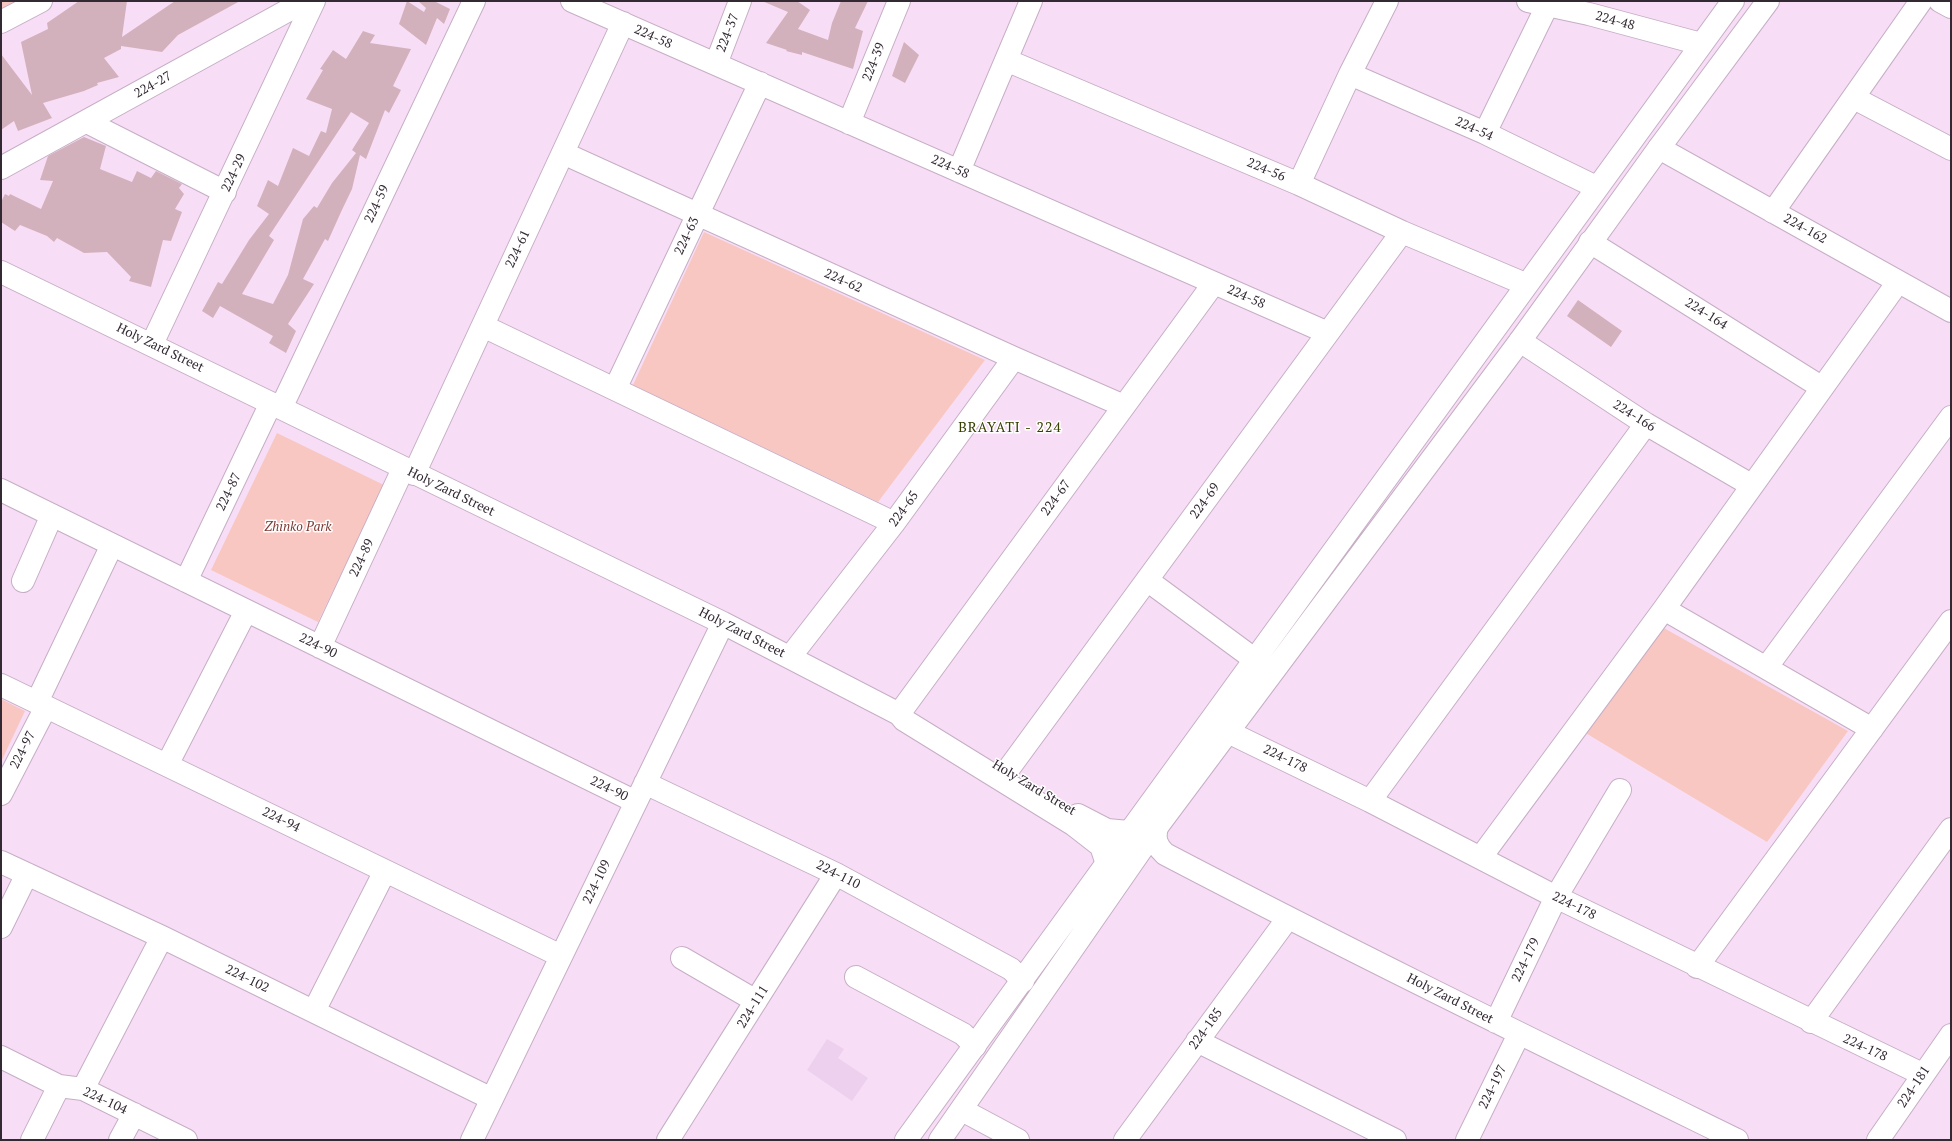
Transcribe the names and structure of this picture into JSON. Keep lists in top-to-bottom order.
{
  "streets": {
    "street": [
      "224-48",
      "224-37",
      "224-58",
      "224-39",
      "224-27",
      "224-54",
      "224-56",
      "224-29",
      "224-59",
      "224-162",
      "224-63",
      "224-61",
      "224-62",
      "224-164",
      "Holy Zard Street",
      "224-166",
      "224-87",
      "224-67",
      "224-69",
      "224-65",
      "224-89",
      "224-90",
      "224-97",
      "224-178",
      "224-94",
      "224-110",
      "224-109",
      "224-179",
      "224-102",
      "224-111",
      "224-185",
      "224-197",
      "224-181",
      "224-104"
    ]
  },
  "crossings": [
    ["224-37", "224-58"],
    ["224-58", "224-39"],
    ["224-58", "224-63"],
    ["224-58", "224-61"],
    ["224-58", "224-67"],
    ["224-58", "224-69"],
    ["224-56", "224-69"],
    ["224-29", "Holy Zard Street"],
    ["224-59", "Holy Zard Street"],
    ["224-59", "224-87"],
    ["224-63", "224-62"],
    ["224-61", "224-62"],
    ["224-61", "Holy Zard Street"],
    ["224-61", "224-89"],
    ["224-62", "224-67"],
    ["224-62", "224-65"],
    ["Holy Zard Street", "224-87"],
    ["Holy Zard Street", "224-67"],
    ["Holy Zard Street", "224-69"],
    ["Holy Zard Street", "224-65"],
    ["Holy Zard Street", "224-89"],
    ["Holy Zard Street", "224-109"],
    ["Holy Zard Street", "224-179"],
    ["Holy Zard Street", "224-185"],
    ["Holy Zard Street", "224-197"],
    ["224-87", "224-90"],
    ["224-89", "224-90"],
    ["224-90", "224-97"],
    ["224-90", "224-110"],
    ["224-90", "224-109"],
    ["224-97", "224-94"],
    ["224-178", "224-179"],
    ["224-178", "224-181"],
    ["224-94", "224-109"],
    ["224-110", "224-109"],
    ["224-110", "224-111"],
    ["224-109", "224-102"]
  ],
  "districts": ["BRAYATI - 224"],
  "parks": ["Zhinko Park"]
}
